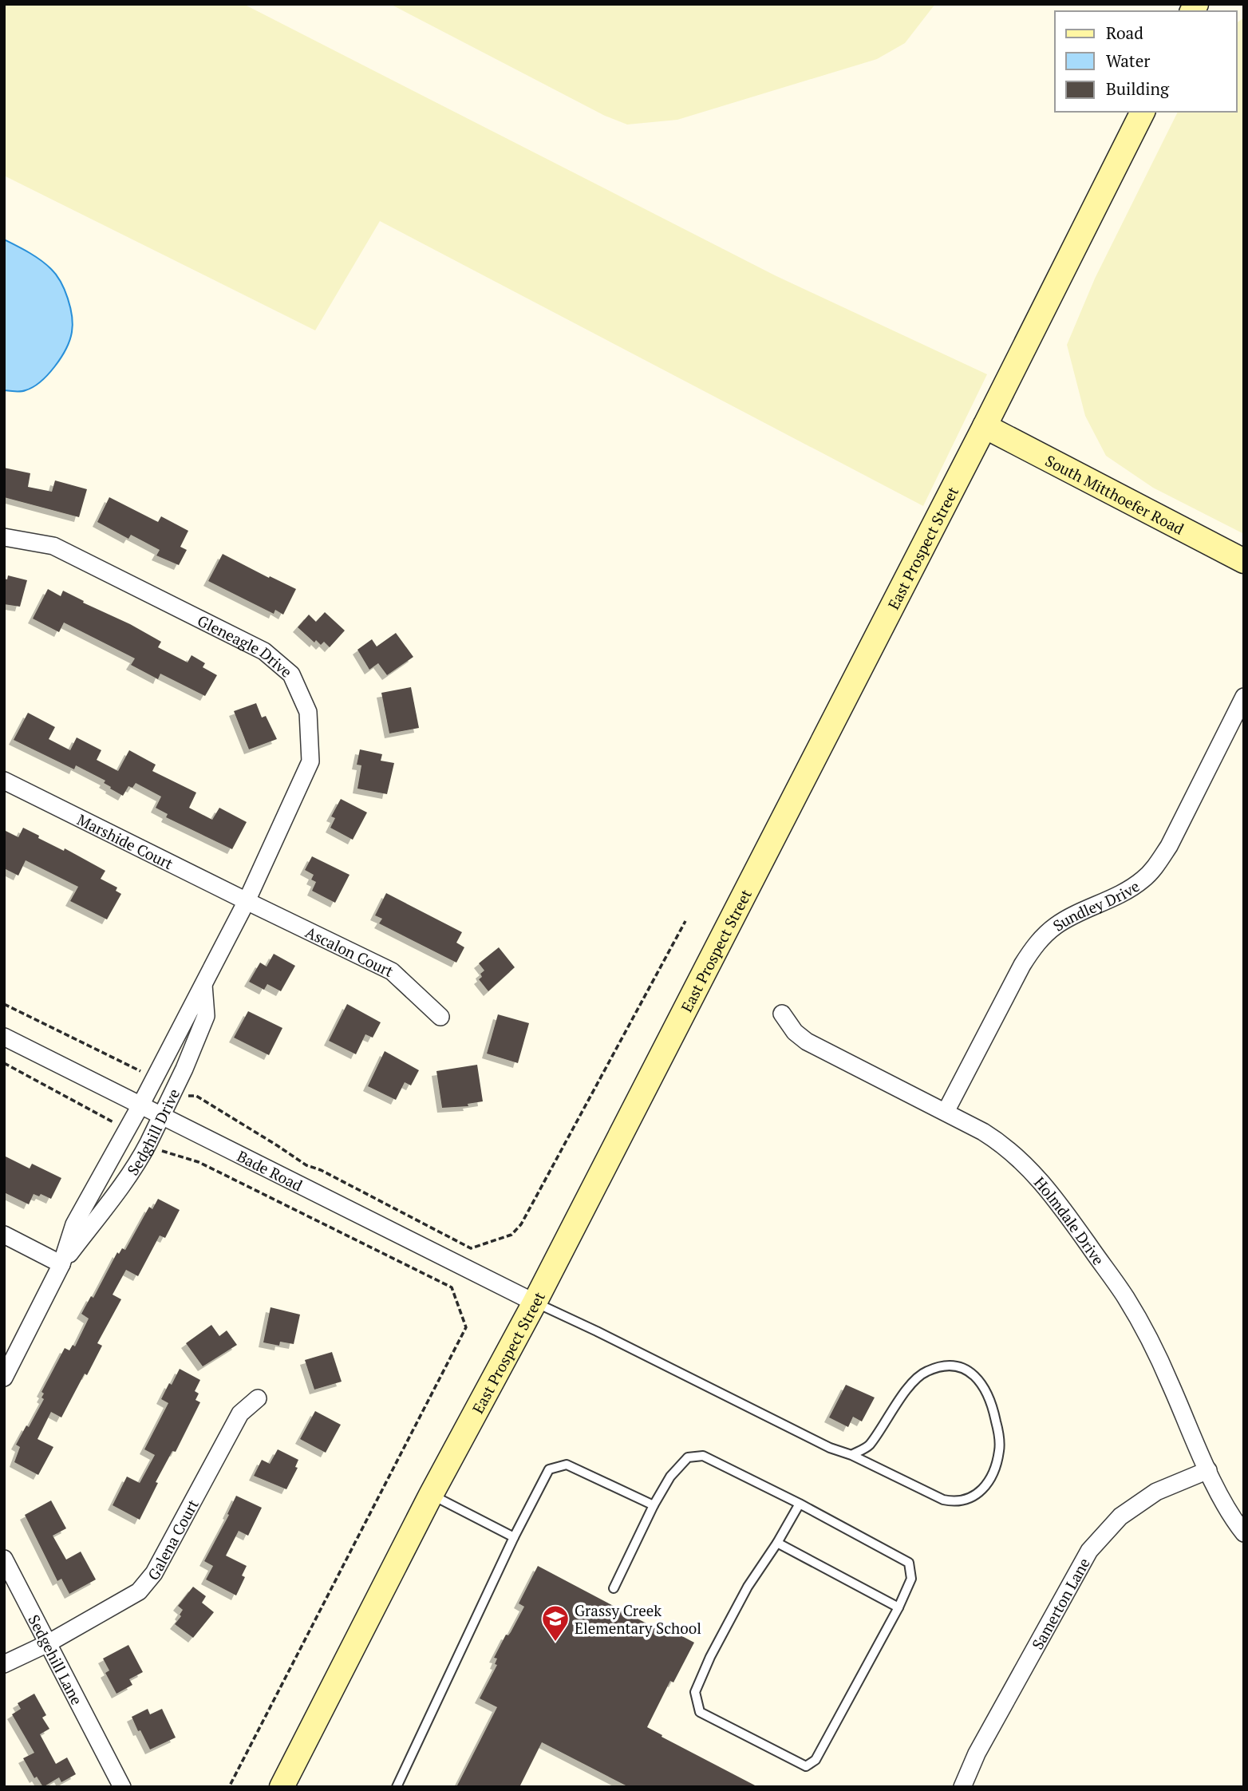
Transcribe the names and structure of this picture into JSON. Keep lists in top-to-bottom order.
{
  "streets": {
    "street": [
      "South Mitthoefer Road",
      "East Prospect Street",
      "Gleneagle Drive",
      "Marshide Court",
      "Sundley Drive",
      "Ascalon Court",
      "Sedghill Drive",
      "Bade Road",
      "Holmdale Drive",
      "Galena Court",
      "Samerton Lane",
      "Sedgehill Lane"
    ]
  },
  "crossings": [
    ["South Mitthoefer Road", "East Prospect Street"],
    ["East Prospect Street", "Bade Road"],
    ["Gleneagle Drive", "Marshide Court"],
    ["Gleneagle Drive", "Ascalon Court"],
    ["Gleneagle Drive", "Sedghill Drive"],
    ["Marshide Court", "Ascalon Court"],
    ["Marshide Court", "Sedghill Drive"],
    ["Sundley Drive", "Holmdale Drive"],
    ["Ascalon Court", "Sedghill Drive"],
    ["Sedghill Drive", "Bade Road"],
    ["Holmdale Drive", "Samerton Lane"],
    ["Galena Court", "Sedgehill Lane"]
  ],
  "places": {
    "school or university": ["Grassy Creek Elementary School"]
  },
  "legend": ["Road", "Water", "Building"]
}
